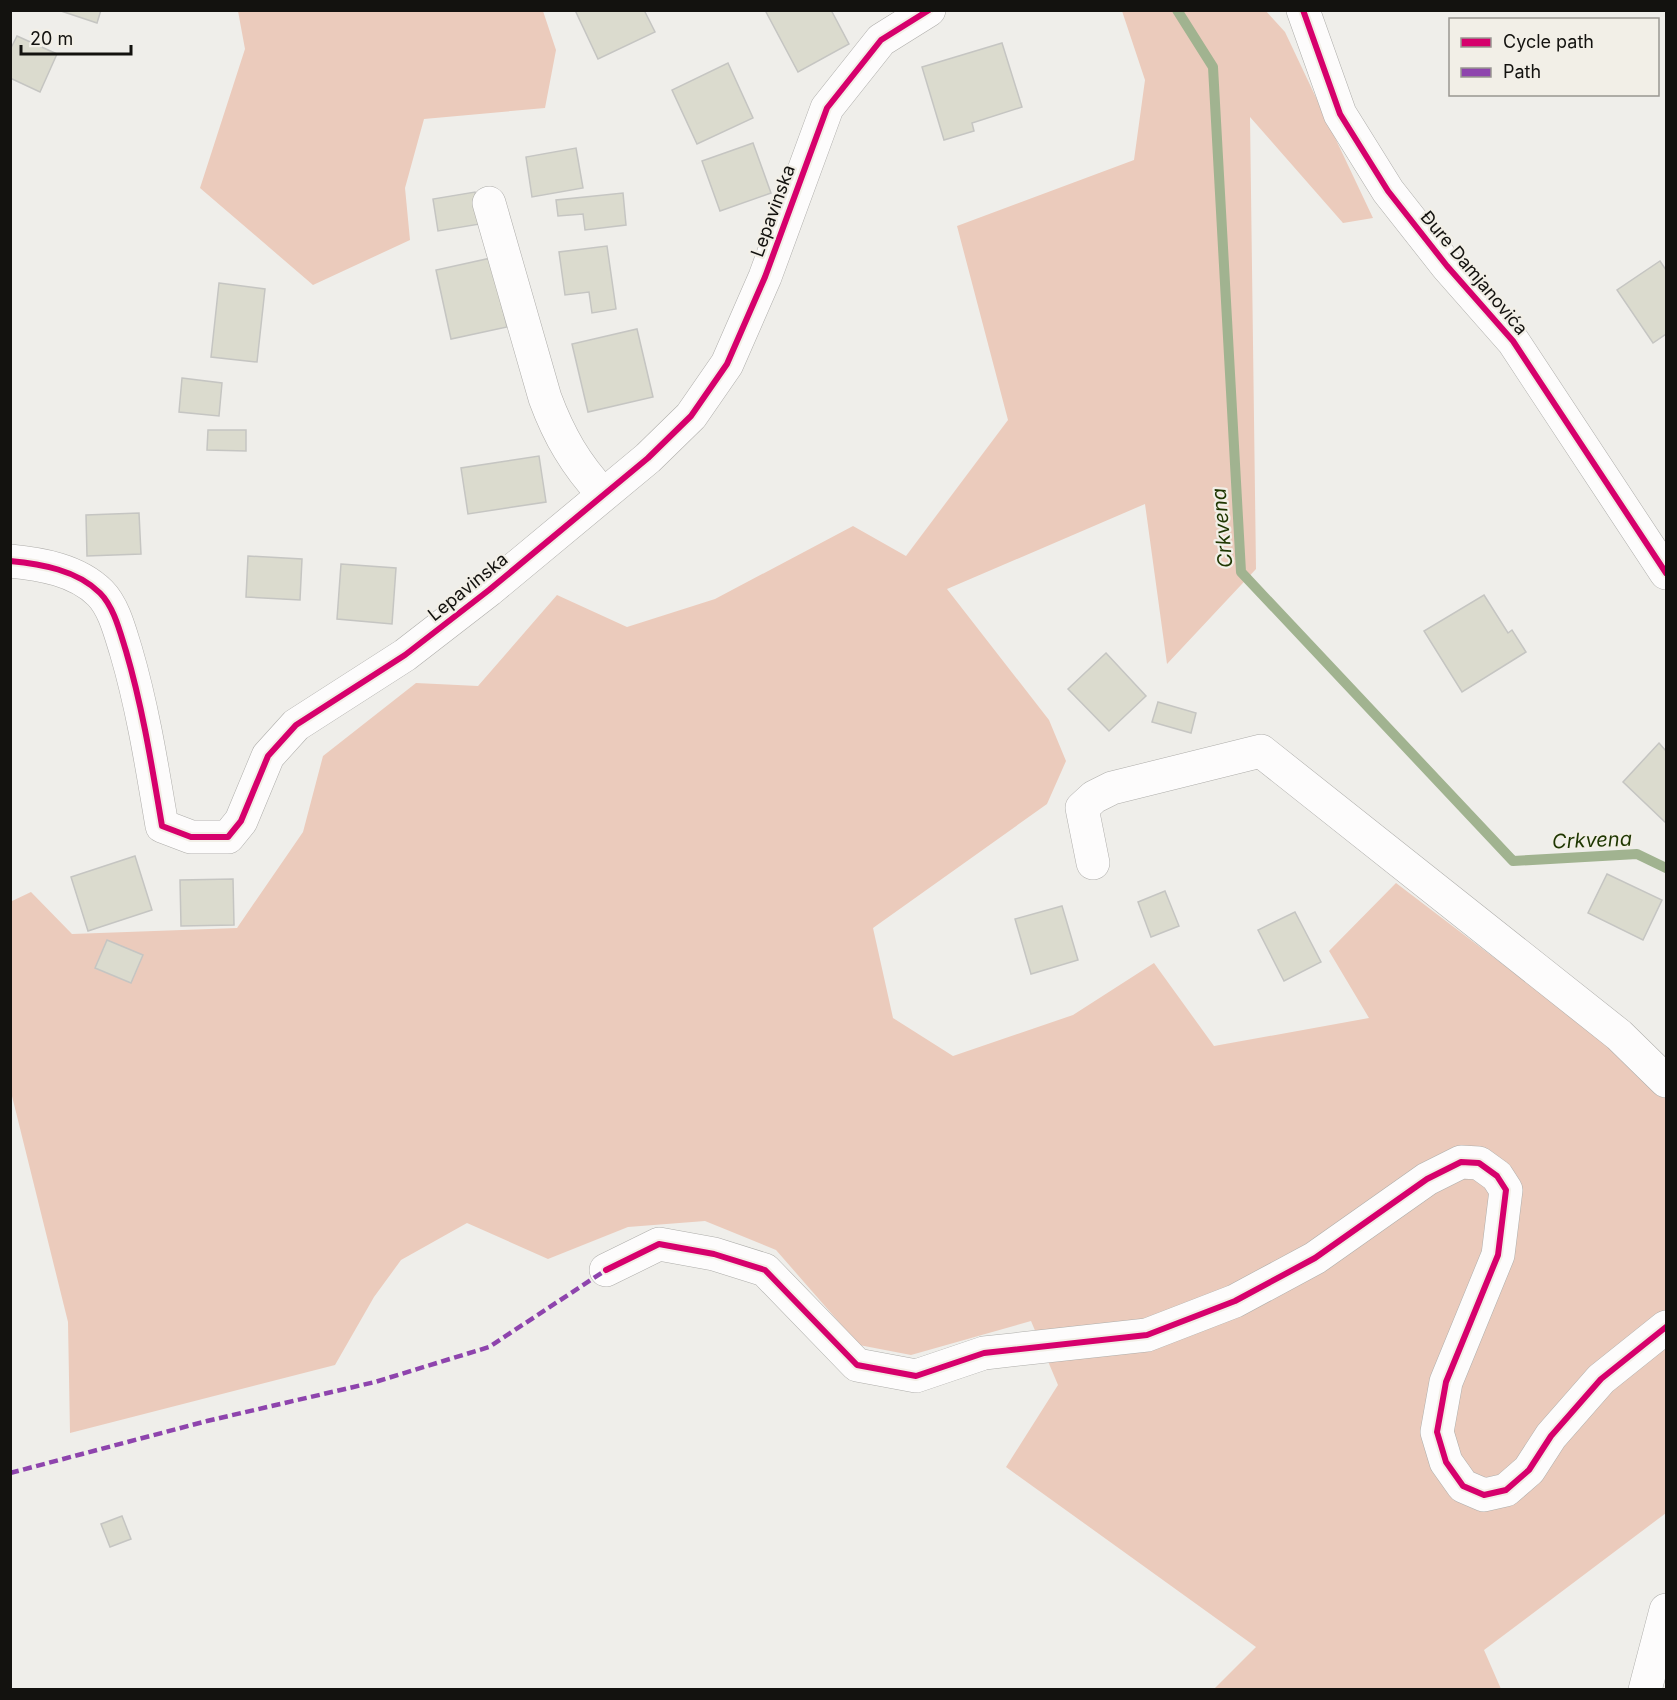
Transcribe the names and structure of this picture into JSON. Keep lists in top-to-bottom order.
{
  "streets": {
    "street": ["Lepavinska", "Đure Damjanovića"]
  },
  "water": ["Crkvena"],
  "legend": ["Cycle path", "Path"],
  "scale_bar": "20 m"
}
